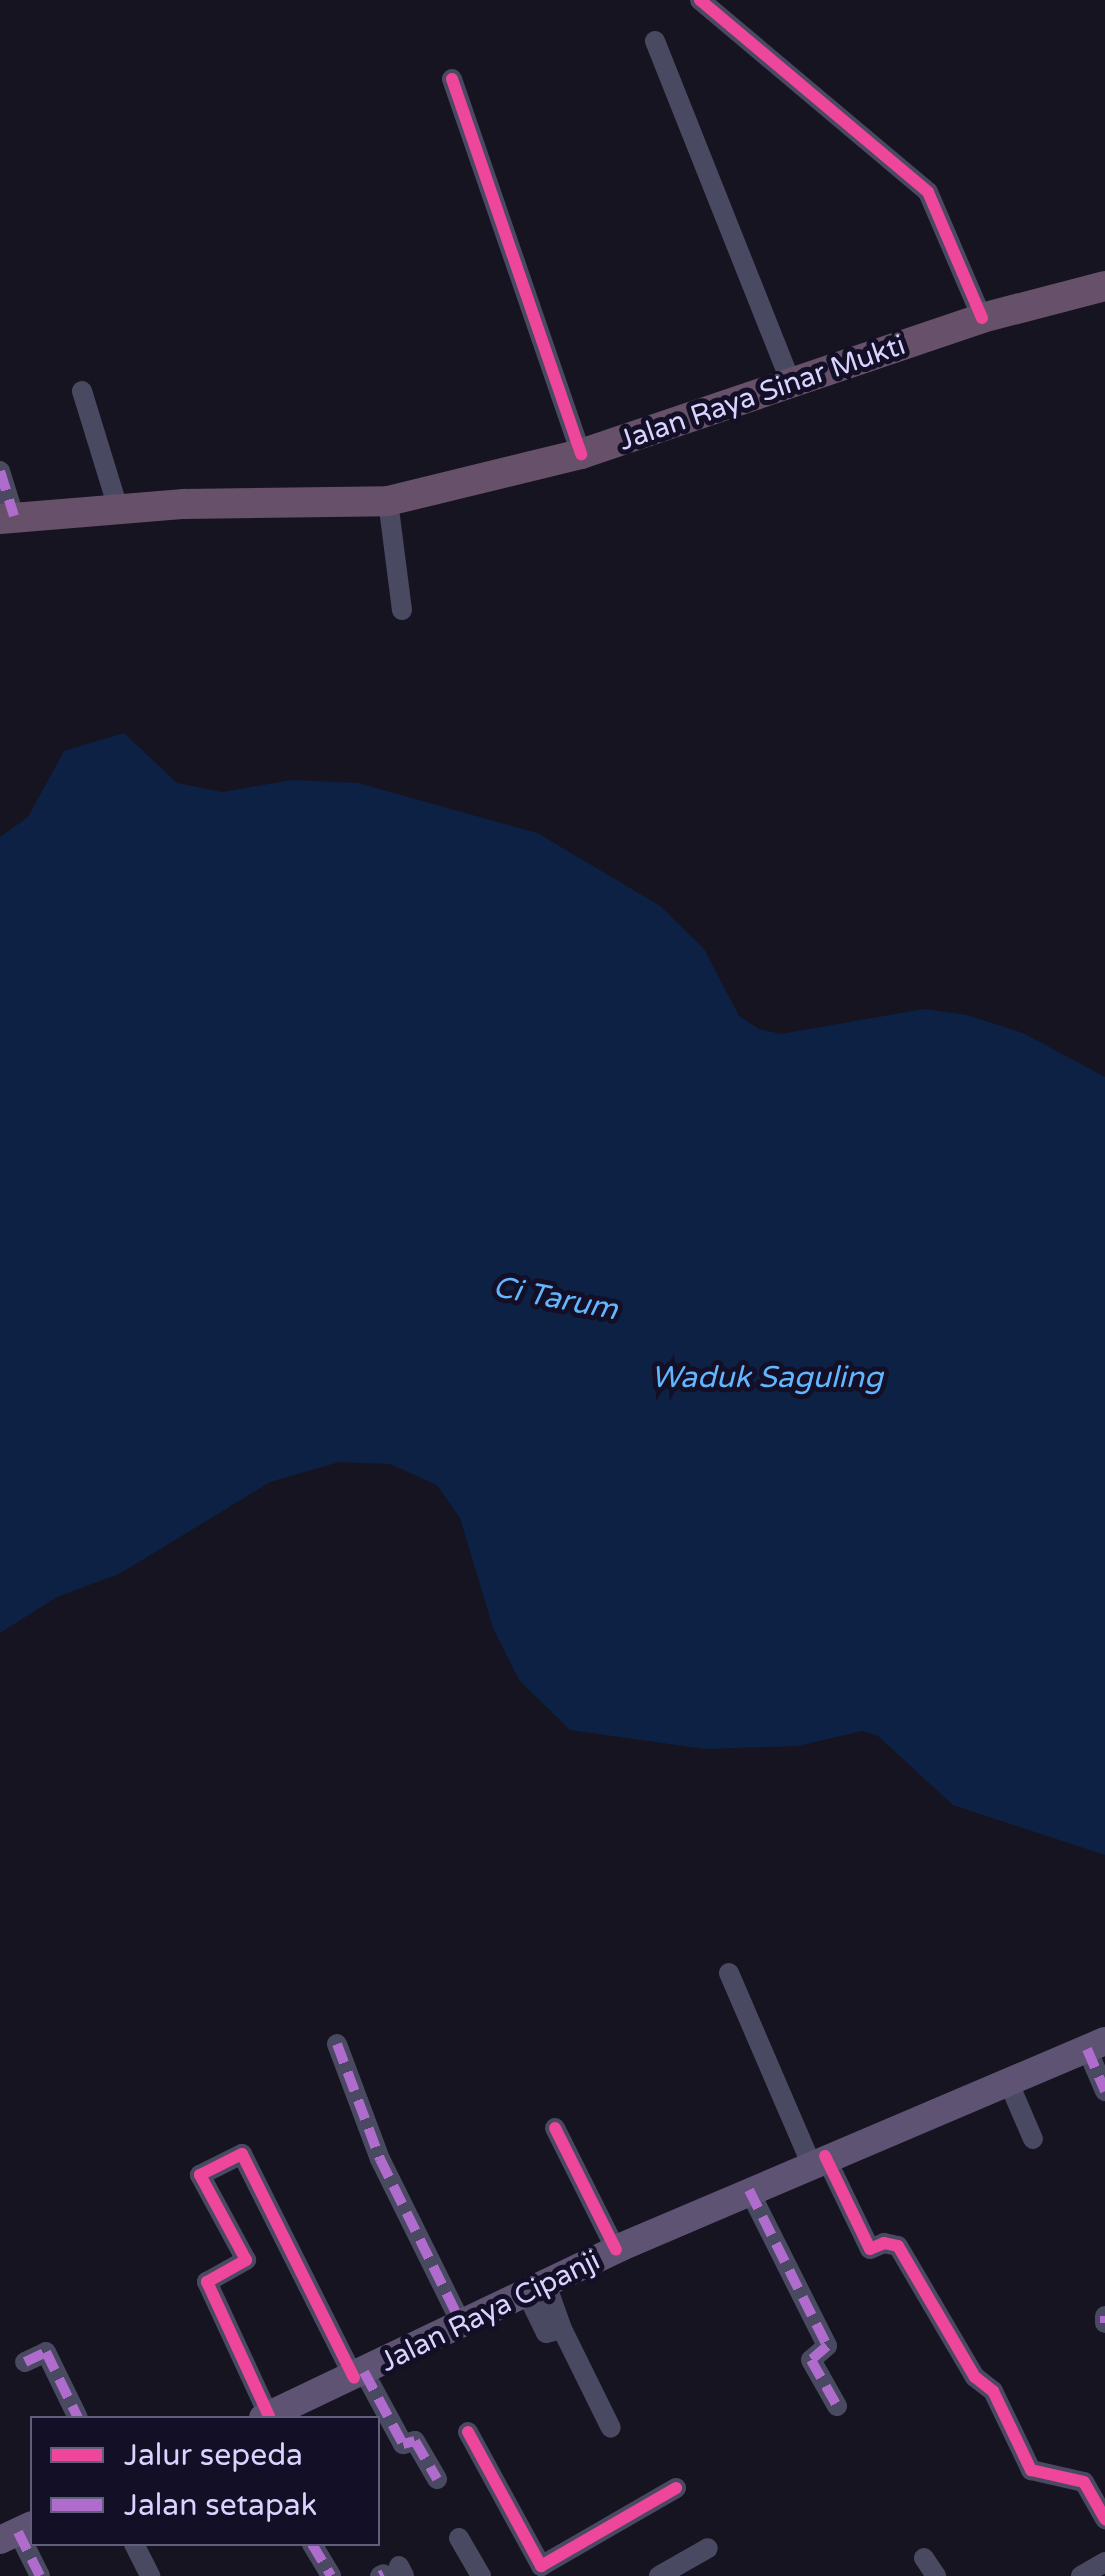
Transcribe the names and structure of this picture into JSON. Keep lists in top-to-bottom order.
{
  "streets": {
    "highway": ["Jalan Raya Sinar Mukti"],
    "main road": ["Jalan Raya Cipanji"]
  },
  "water": ["Ci Tarum", "Waduk Saguling"],
  "legend": ["Jalur sepeda", "Jalan setapak"]
}
